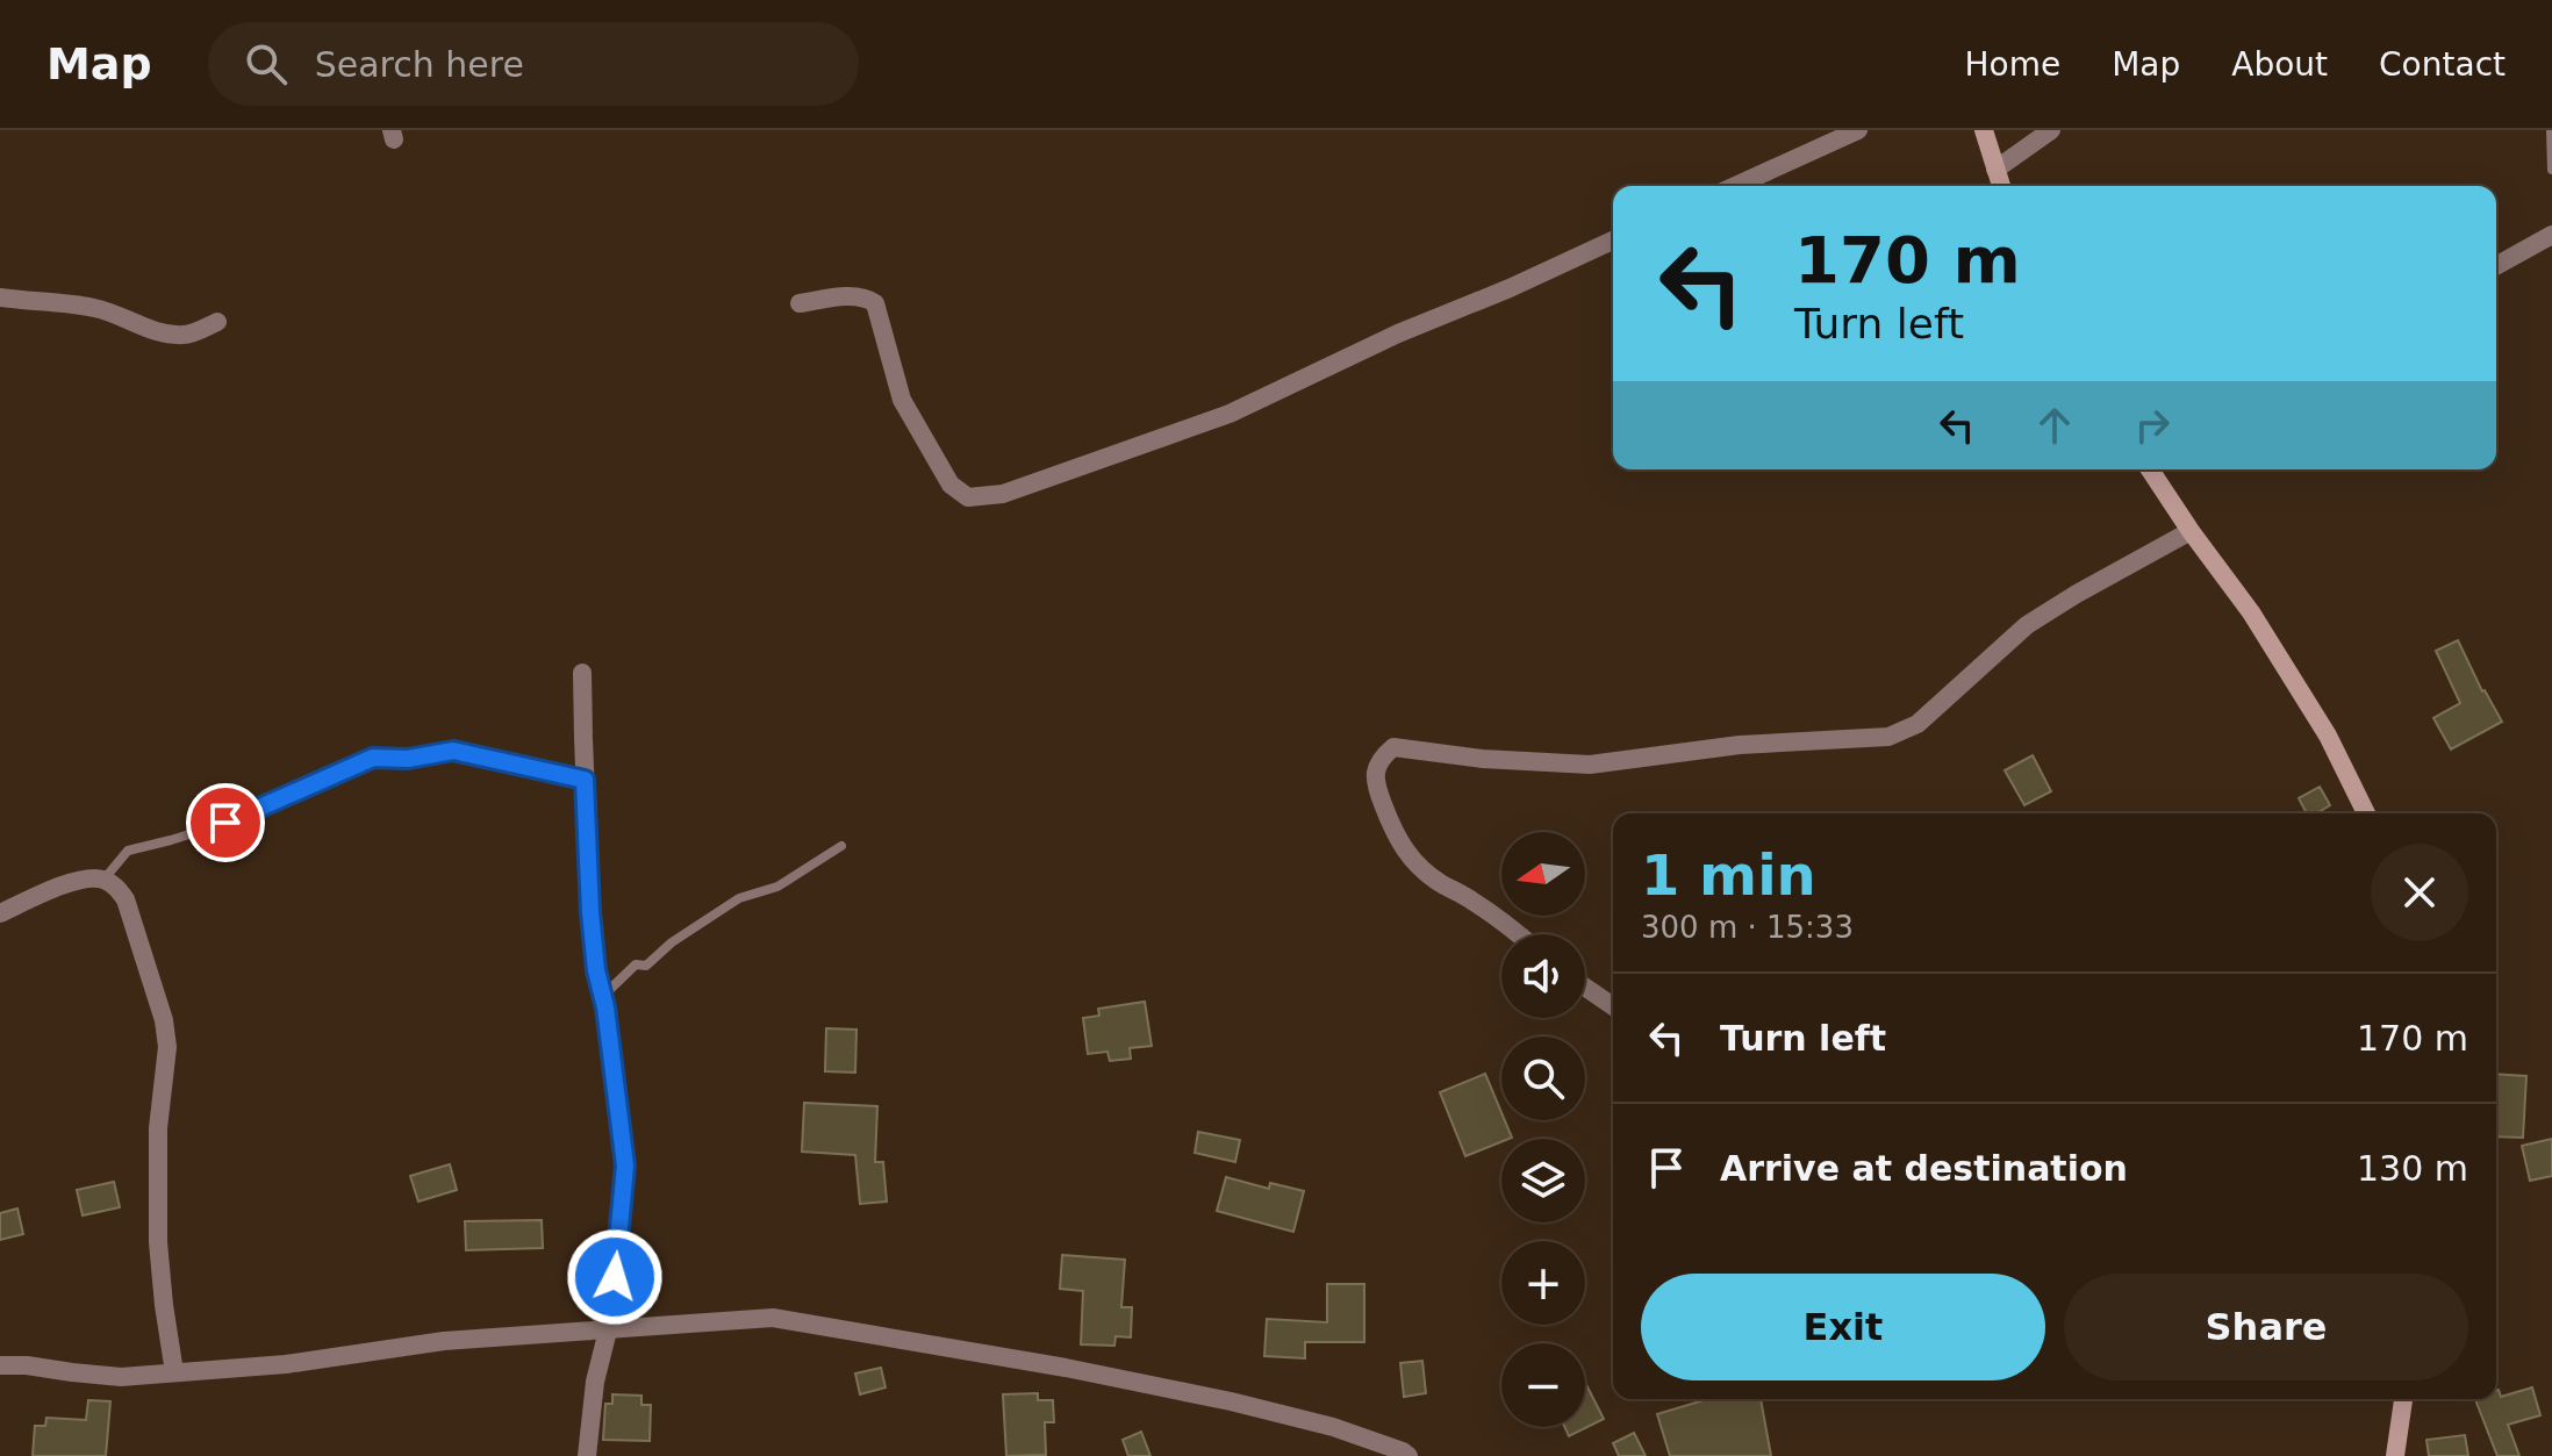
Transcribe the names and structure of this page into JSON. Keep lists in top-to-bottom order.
{
  "north": "left",
  "page": {
    "header": "Map",
    "search": "Search here",
    "nav": [
      "Home",
      "Map",
      "About",
      "Contact"
    ],
    "turn": ["170 m", "Turn left"],
    "heading": ["1 min", "300 m · 15:33"],
    "map_buttons": ["+", "−"],
    "list": [
      {
        "name": "Turn left",
        "value": "170 m"
      },
      {
        "name": "Arrive at destination",
        "value": "130 m"
      }
    ],
    "buttons": ["Exit", "Share"]
  }
}
